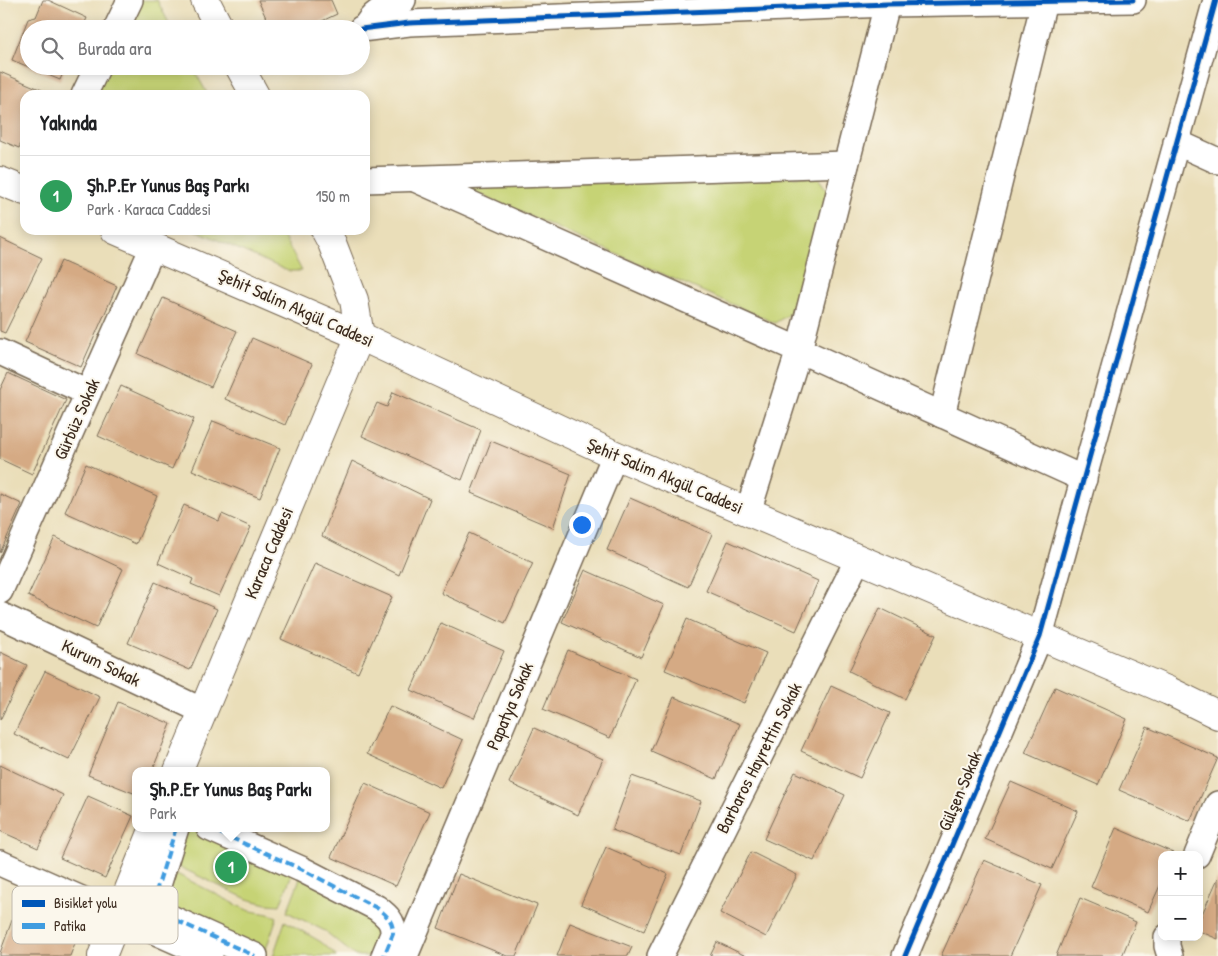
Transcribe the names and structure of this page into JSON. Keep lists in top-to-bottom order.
{
  "streets": {
    "main road": ["Şehit Salim Akgül Caddesi", "Karaca Caddesi"],
    "street": [
      "Gürbüz Sokak",
      "Kurum Sokak",
      "Papatya Sokak",
      "Barbaros Hayrettin Sokak",
      "Gülşen Sokak"
    ]
  },
  "crossings": [
    ["Şehit Salim Akgül Caddesi", "Gürbüz Sokak"],
    ["Şehit Salim Akgül Caddesi", "Karaca Caddesi"],
    ["Şehit Salim Akgül Caddesi", "Papatya Sokak"],
    ["Şehit Salim Akgül Caddesi", "Barbaros Hayrettin Sokak"],
    ["Şehit Salim Akgül Caddesi", "Gülşen Sokak"],
    ["Karaca Caddesi", "Kurum Sokak"]
  ],
  "legend": ["Bisiklet yolu", "Patika"],
  "page": {
    "search": "Burada ara",
    "heading": "Yakında",
    "list": [
      {
        "mark": "1",
        "name": "Şh.P.Er Yunus Baş Parkı",
        "note": "Park · Karaca Caddesi",
        "value": "150 m"
      }
    ],
    "popup": ["Şh.P.Er Yunus Baş Parkı", "Park"],
    "pins": "1",
    "map_buttons": ["+", "−"]
  }
}
